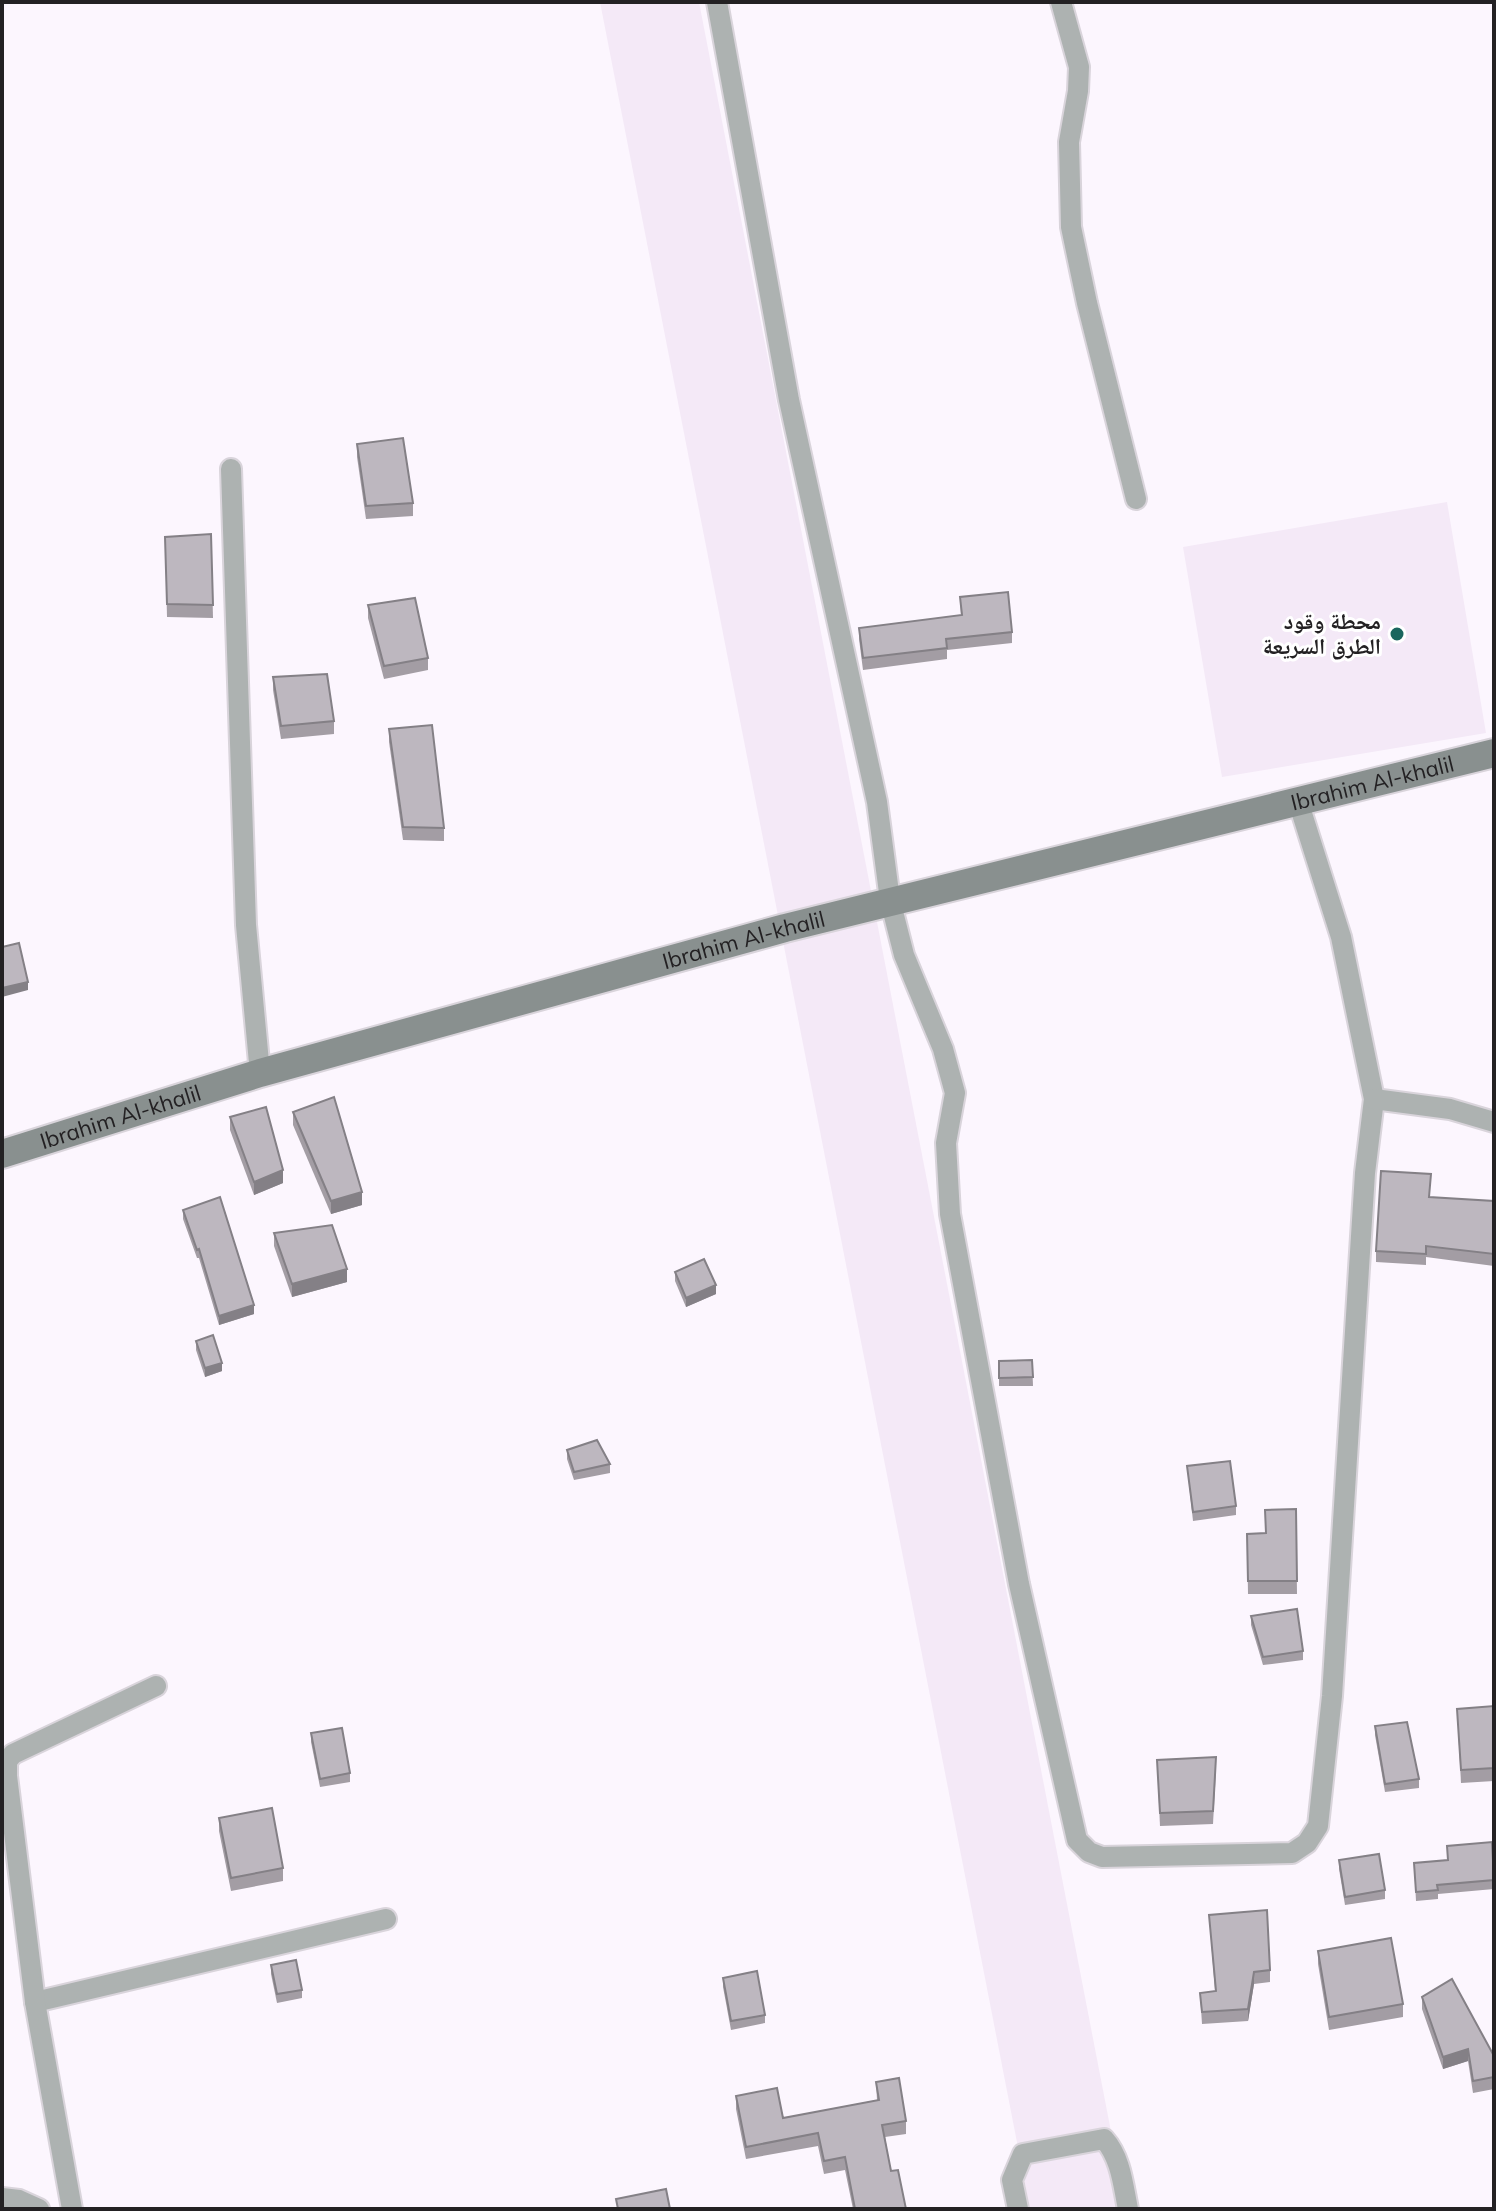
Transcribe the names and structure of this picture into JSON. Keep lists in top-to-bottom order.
{
  "streets": {
    "street": ["Ibrahim Al-khalil"]
  },
  "places": ["محطة وقود الطرق السريعة"]
}
